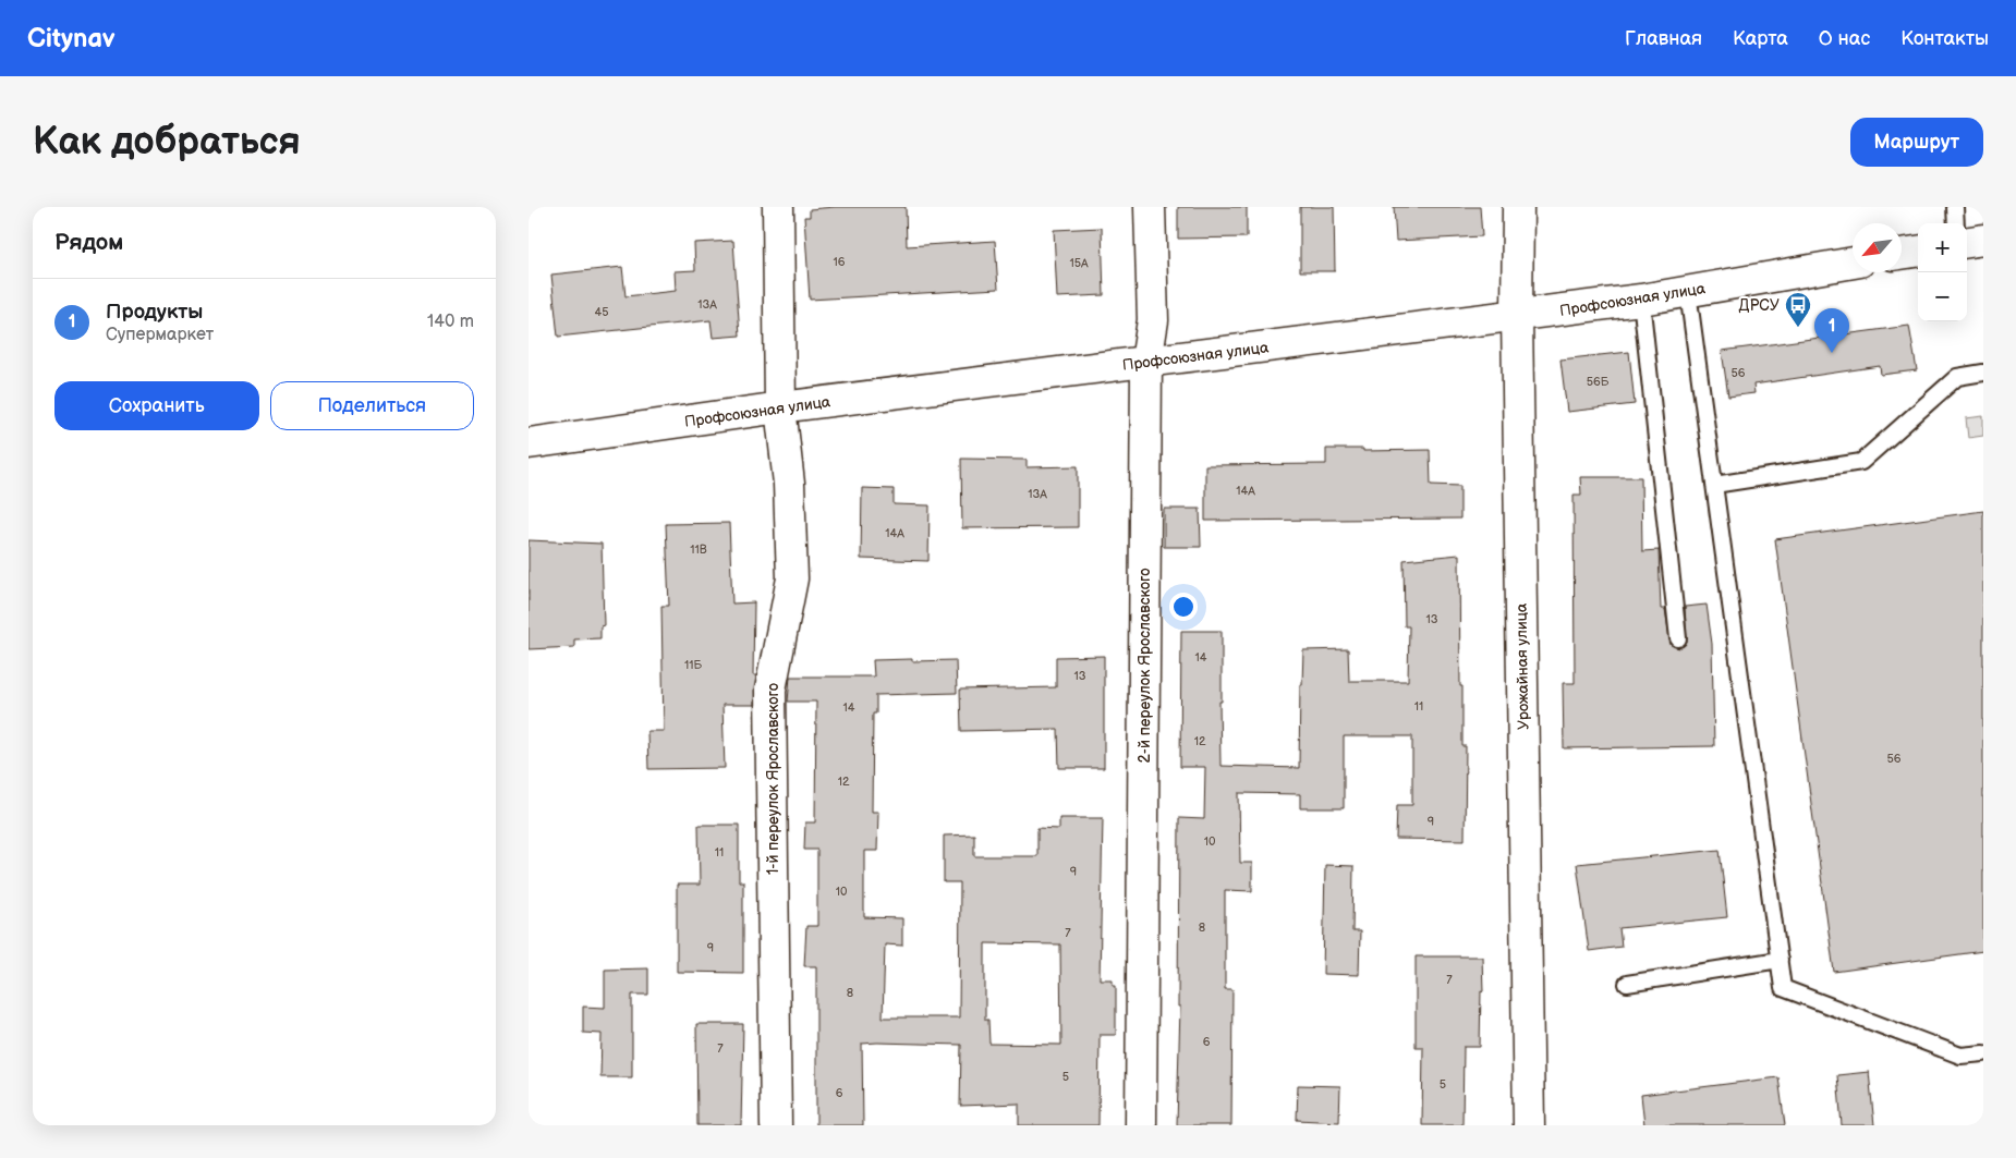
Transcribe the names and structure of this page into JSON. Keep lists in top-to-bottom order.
{
  "streets": {
    "street": [
      "Профсоюзная улица",
      "2-й переулок Ярославского",
      "Урожайная улица",
      "1-й переулок Ярославского"
    ]
  },
  "crossings": [
    ["Профсоюзная улица", "2-й переулок Ярославского"],
    ["Профсоюзная улица", "Урожайная улица"],
    ["Профсоюзная улица", "1-й переулок Ярославского"]
  ],
  "places": {
    "bus stop": ["ДРСУ"]
  },
  "house_numbers": [
    "16",
    "15А",
    "13А",
    "45",
    "56",
    "56Б",
    "14А",
    "13А",
    "14А",
    "11В",
    "13",
    "14",
    "11Б",
    "13",
    "11",
    "14",
    "12",
    "56",
    "12",
    "9",
    "10",
    "11",
    "9",
    "10",
    "8",
    "7",
    "9",
    "7",
    "8",
    "6",
    "7",
    "5",
    "5",
    "6"
  ],
  "north": "bottom left",
  "page": {
    "header": "Citynav",
    "nav": [
      "Главная",
      "Карта",
      "О нас",
      "Контакты"
    ],
    "buttons": [
      "Маршрут",
      ["Сохранить", "Поделиться"]
    ],
    "title": "Как добраться",
    "heading": "Рядом",
    "map_buttons": ["+", "−"],
    "list": [
      {
        "mark": "1",
        "name": "Продукты",
        "note": "Супермаркет",
        "value": "140 m"
      }
    ],
    "pins": "1"
  }
}
